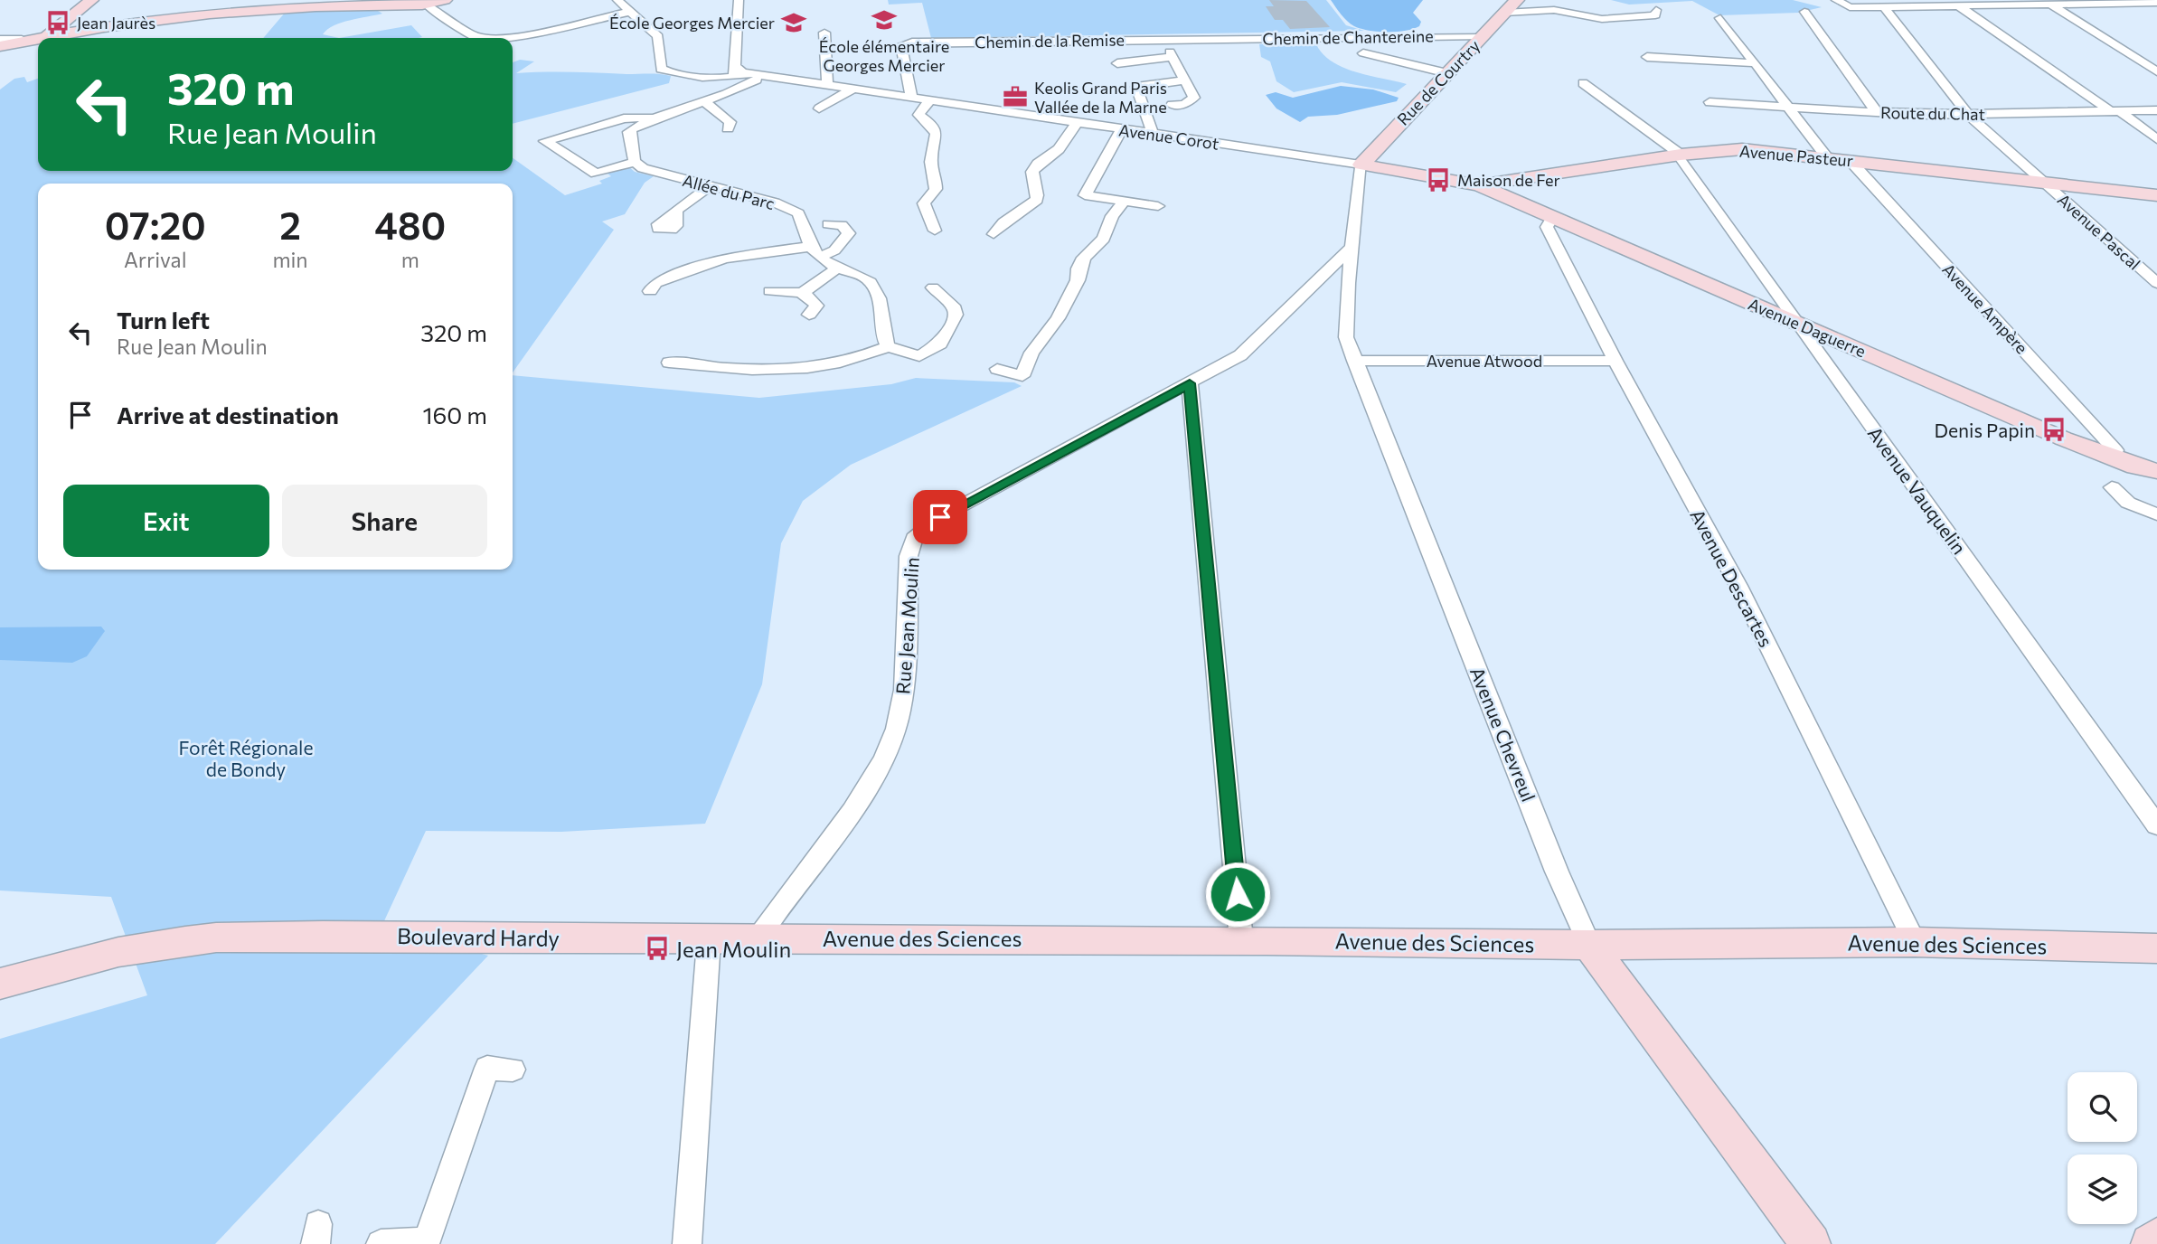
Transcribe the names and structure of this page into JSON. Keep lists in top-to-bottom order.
{
  "streets": {
    "street": [
      "Chemin de Chantereine",
      "Chemin de la Remise",
      "Rue de Courtry",
      "Route du Chat",
      "Avenue Corot",
      "Avenue Pasteur",
      "Allée du Parc",
      "Avenue Pascal",
      "Avenue Ampère",
      "Avenue Daguerre",
      "Avenue Atwood",
      "Avenue Vauquelin",
      "Avenue Descartes",
      "Rue Jean Moulin",
      "Avenue Chevreul",
      "Boulevard Hardy",
      "Avenue des Sciences"
    ]
  },
  "crossings": [
    ["Chemin de Chantereine", "Chemin de la Remise"],
    ["Chemin de Chantereine", "Rue de Courtry"],
    ["Chemin de la Remise", "Avenue Corot"],
    ["Rue de Courtry", "Avenue Corot"],
    ["Rue de Courtry", "Avenue Pasteur"],
    ["Rue de Courtry", "Avenue Chevreul"],
    ["Route du Chat", "Avenue Pascal"],
    ["Avenue Corot", "Avenue Pasteur"],
    ["Avenue Corot", "Avenue Chevreul"],
    ["Avenue Pasteur", "Avenue Pascal"],
    ["Avenue Pasteur", "Avenue Ampère"],
    ["Avenue Pasteur", "Avenue Daguerre"],
    ["Avenue Pasteur", "Avenue Vauquelin"],
    ["Avenue Pasteur", "Avenue Chevreul"],
    ["Avenue Ampère", "Avenue Daguerre"],
    ["Avenue Daguerre", "Avenue Vauquelin"],
    ["Avenue Daguerre", "Avenue Descartes"],
    ["Avenue Atwood", "Avenue Descartes"],
    ["Avenue Atwood", "Avenue Chevreul"],
    ["Avenue Descartes", "Avenue des Sciences"],
    ["Rue Jean Moulin", "Avenue Chevreul"],
    ["Rue Jean Moulin", "Avenue des Sciences"],
    ["Avenue Chevreul", "Avenue des Sciences"],
    ["Boulevard Hardy", "Avenue des Sciences"]
  ],
  "parks": ["Forêt Régionale de Bondy"],
  "places": {
    "school or university": ["École élémentaire Georges Mercier", "École Georges Mercier"],
    "bus stop": [
      "Jean Jaurès",
      "Maison de Fer",
      "Denis Papin",
      "Jean Moulin"
    ],
    "office": ["Keolis Grand Paris Vallée de la Marne"]
  },
  "page": {
    "turn": ["320 m", "Rue Jean Moulin"],
    "eta": [
      "07:20",
      "Arrival",
      "2",
      "min",
      "480",
      "m"
    ],
    "list": [
      {
        "name": "Turn left",
        "note": "Rue Jean Moulin",
        "value": "320 m"
      },
      {
        "name": "Arrive at destination",
        "value": "160 m"
      }
    ],
    "buttons": ["Exit", "Share"]
  }
}
